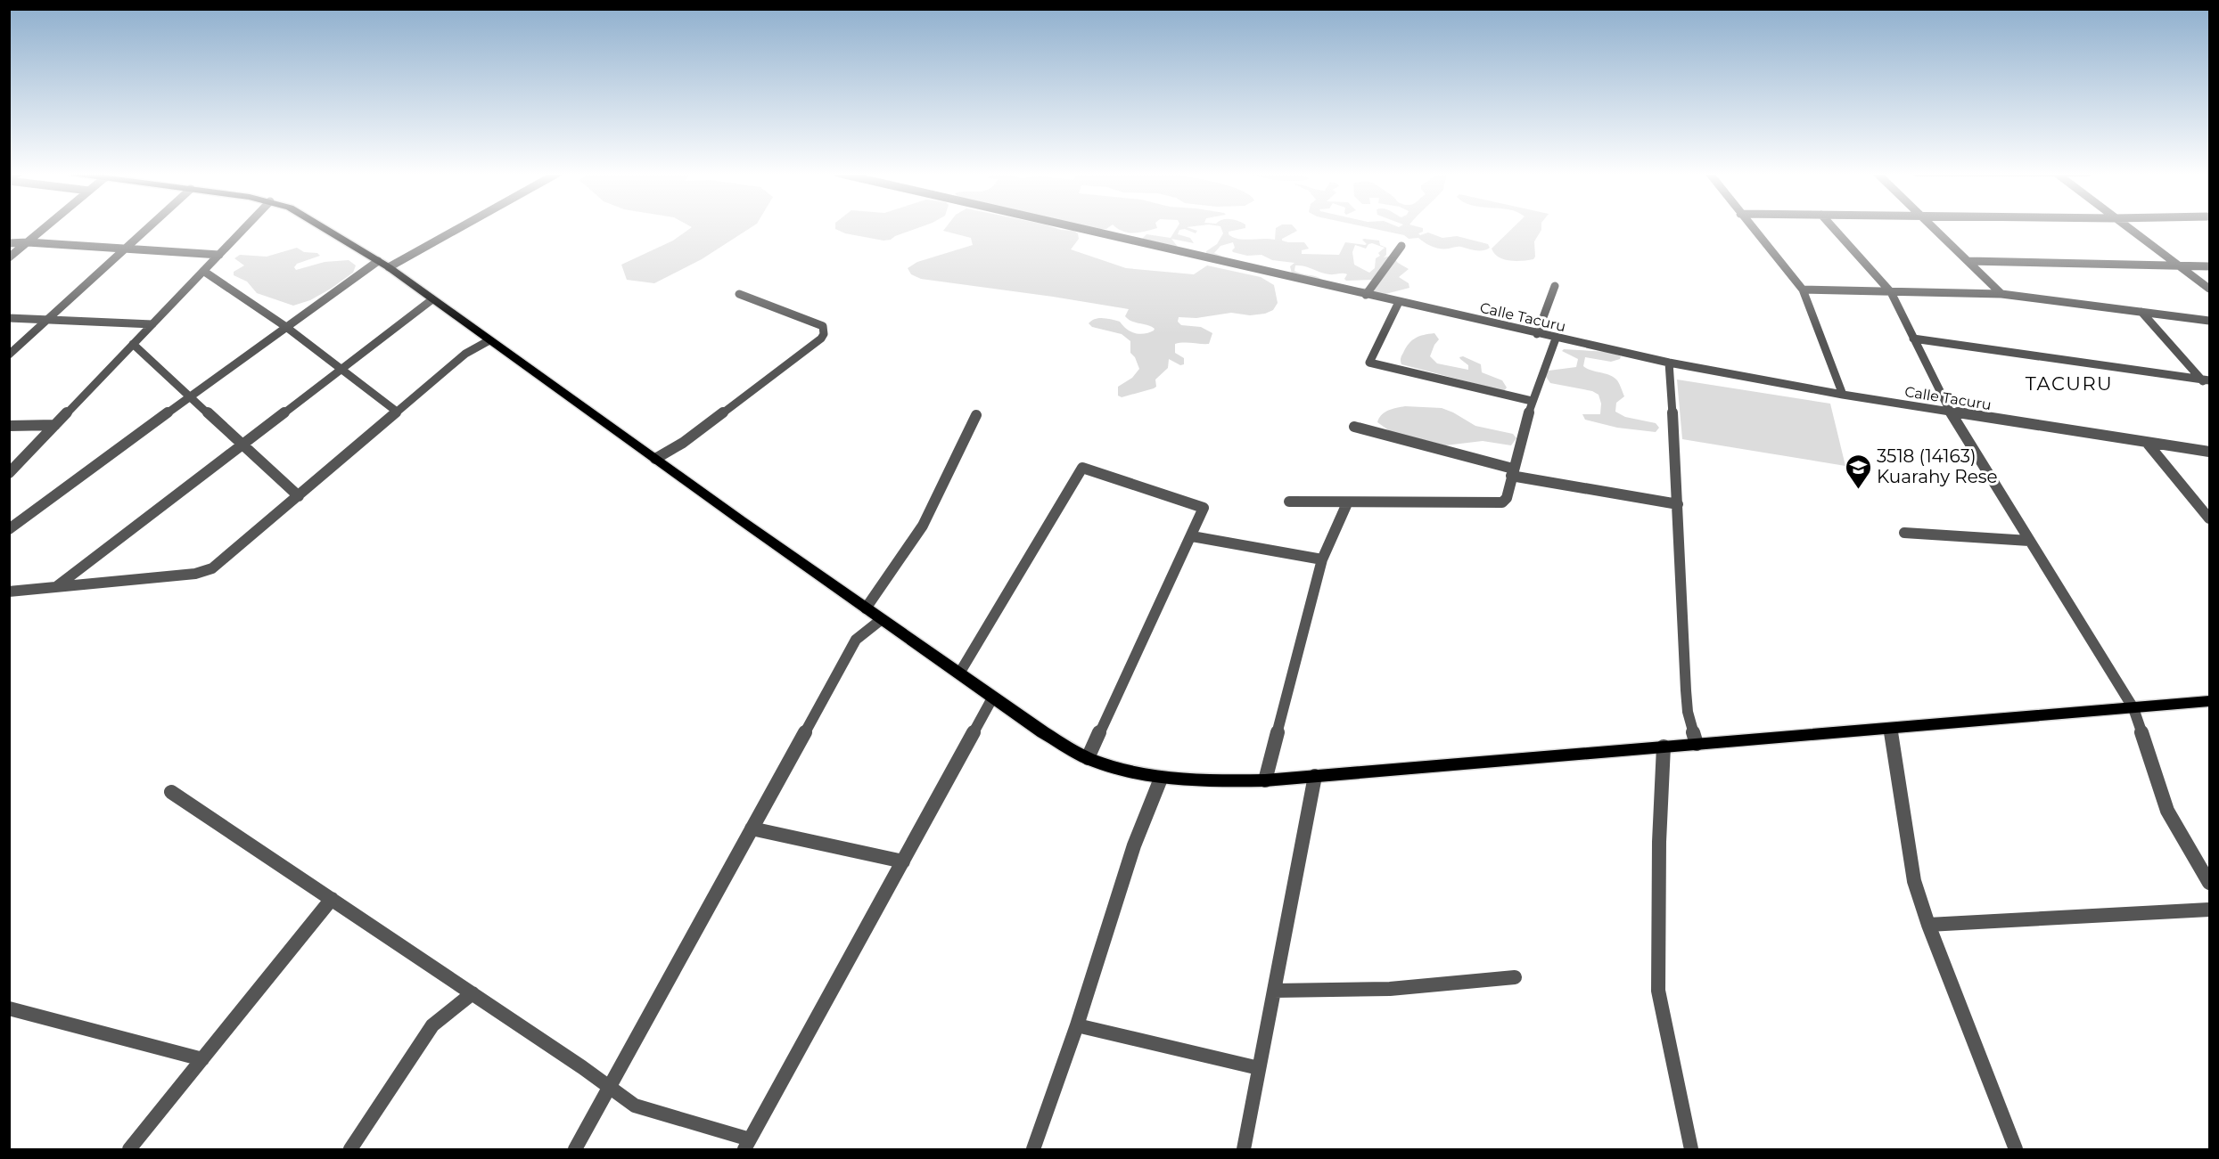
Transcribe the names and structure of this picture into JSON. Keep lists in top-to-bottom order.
{
  "streets": {
    "street": ["Calle Tacuru"]
  },
  "districts": ["TACURU"],
  "places": {
    "school or university": ["3518 (14163) Kuarahy Rese"]
  }
}
